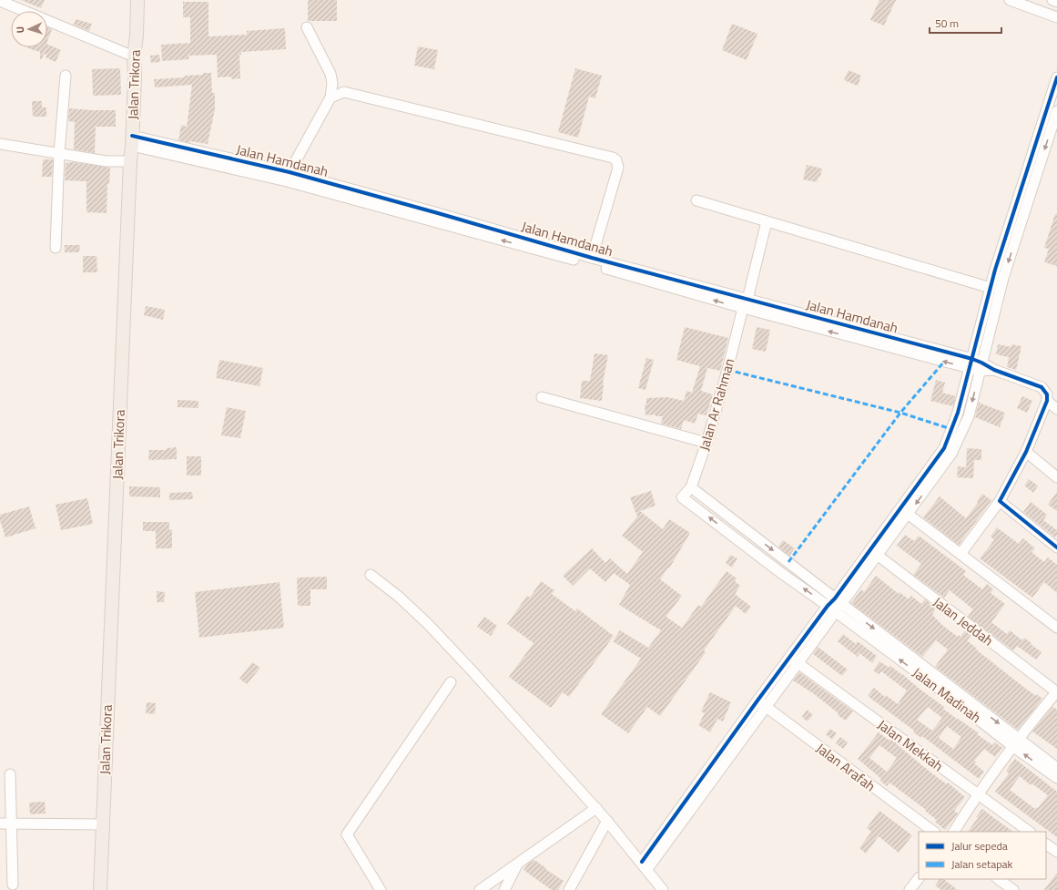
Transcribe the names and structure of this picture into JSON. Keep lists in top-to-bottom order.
{
  "streets": {
    "main road": ["Jalan Trikora"],
    "street": [
      "Jalan Hamdanah",
      "Jalan Ar Rahman",
      "Jalan Jeddah",
      "Jalan Madinah",
      "Jalan Mekkah",
      "Jalan Arafah"
    ]
  },
  "crossings": [
    ["Jalan Trikora", "Jalan Hamdanah"],
    ["Jalan Hamdanah", "Jalan Ar Rahman"],
    ["Jalan Ar Rahman", "Jalan Madinah"]
  ],
  "legend": ["Jalur sepeda", "Jalan setapak"],
  "scale_bar": "50 m",
  "north": "left"
}
